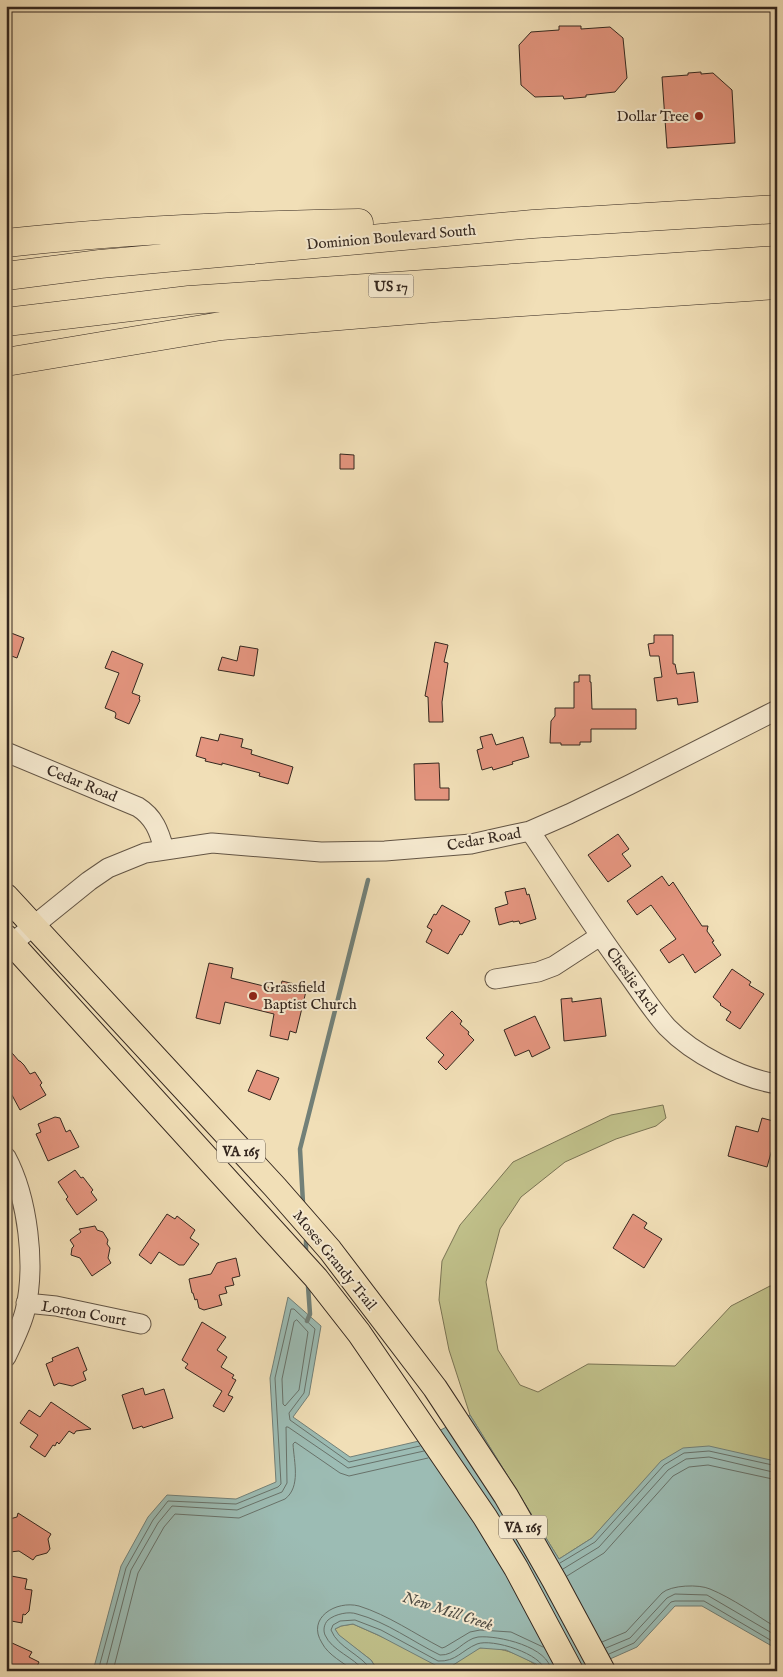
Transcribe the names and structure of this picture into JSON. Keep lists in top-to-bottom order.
{
  "streets": {
    "highway": ["Dominion Boulevard South", "US 17"],
    "main road": ["VA 165", "Moses Grandy Trail"],
    "street": ["Cedar Road", "Cheslie Arch", "Lorton Court"]
  },
  "crossings": [
    ["Cedar Road", "Cheslie Arch"],
    ["Cedar Road", "Moses Grandy Trail"]
  ],
  "water": ["New Mill Creek"],
  "places": ["Dollar Tree", "Grassfield Baptist Church"]
}
